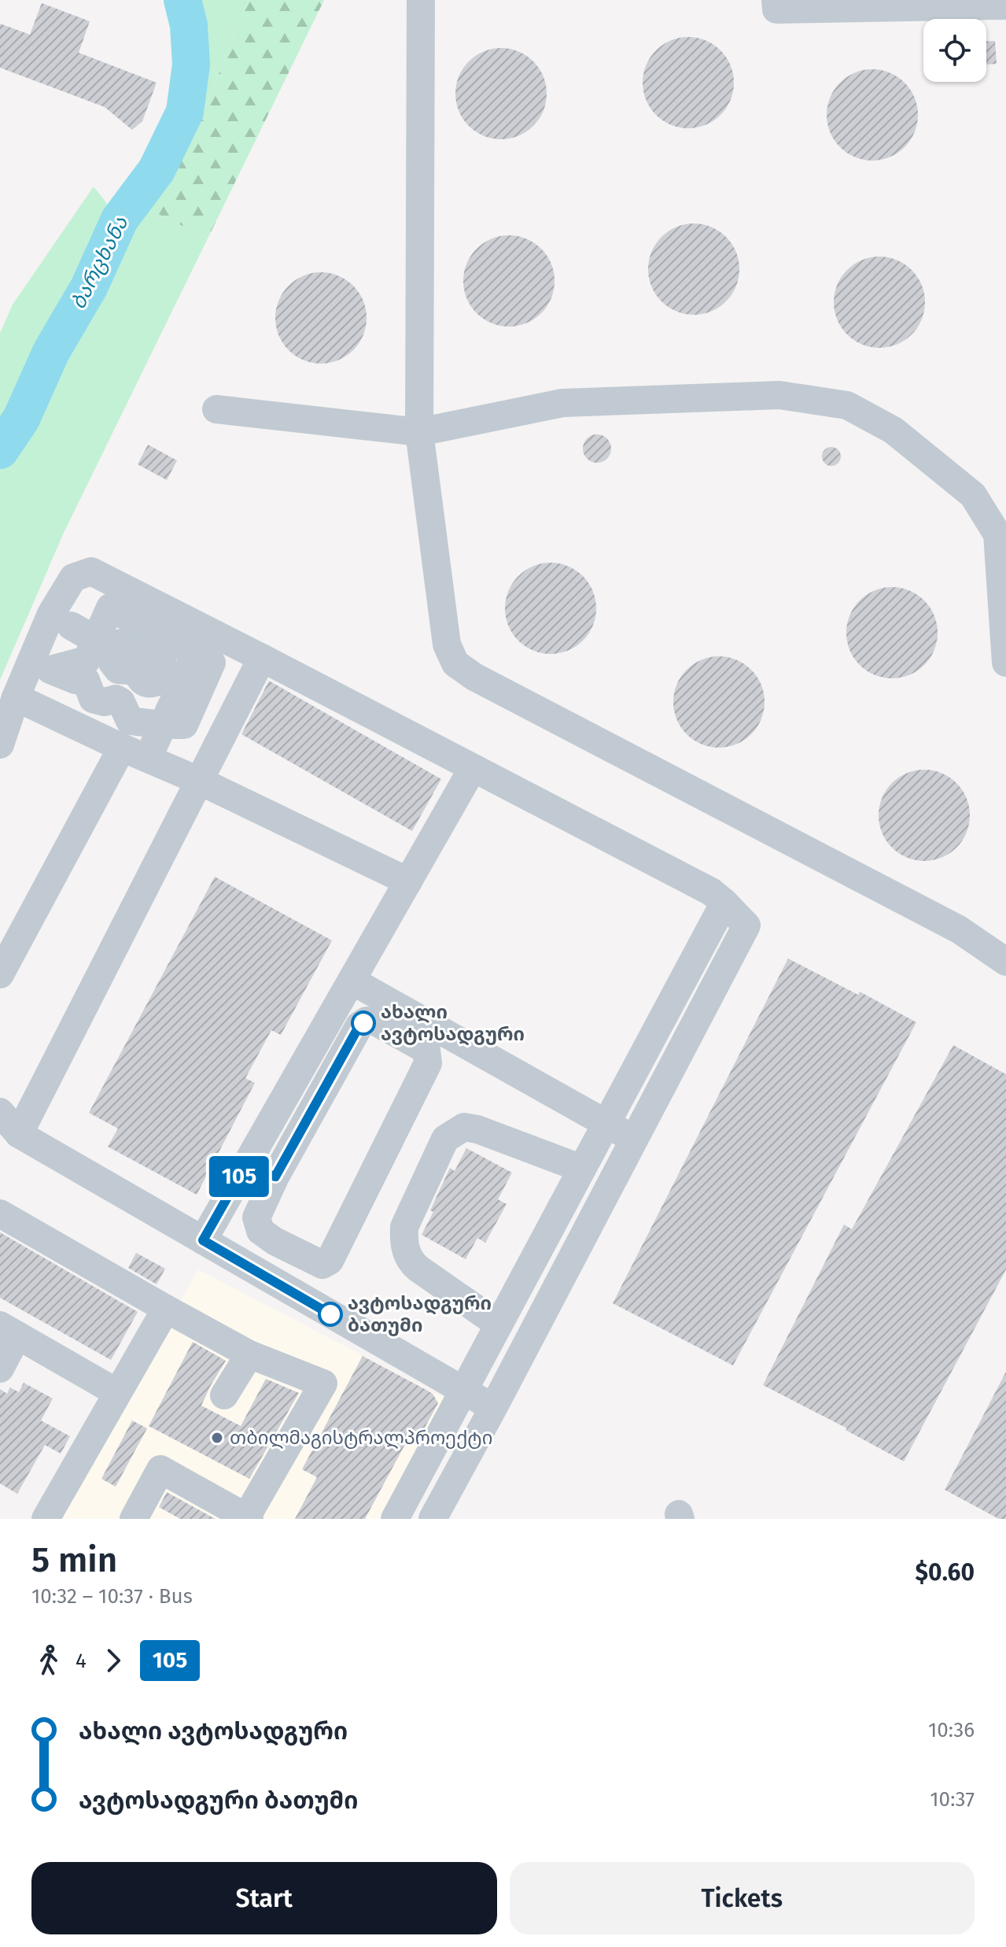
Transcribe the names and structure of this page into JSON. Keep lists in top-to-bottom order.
{
  "water": ["ბარცხანა"],
  "places": ["ახალი ავტოსადგური", "ავტოსადგური ბათუმი", "თბილმაგისტრალპროექტი"],
  "lines": ["bus line 105"],
  "page": {
    "on_map": "105",
    "heading": ["5 min", "10:32 – 10:37 · Bus", "$0.60"],
    "legs": ["4", "105"],
    "list": [
      {
        "name": "ახალი ავტოსადგური",
        "value": "10:36"
      },
      {
        "name": "ავტოსადგური ბათუმი",
        "value": "10:37"
      }
    ],
    "buttons": ["Start", "Tickets"]
  }
}
